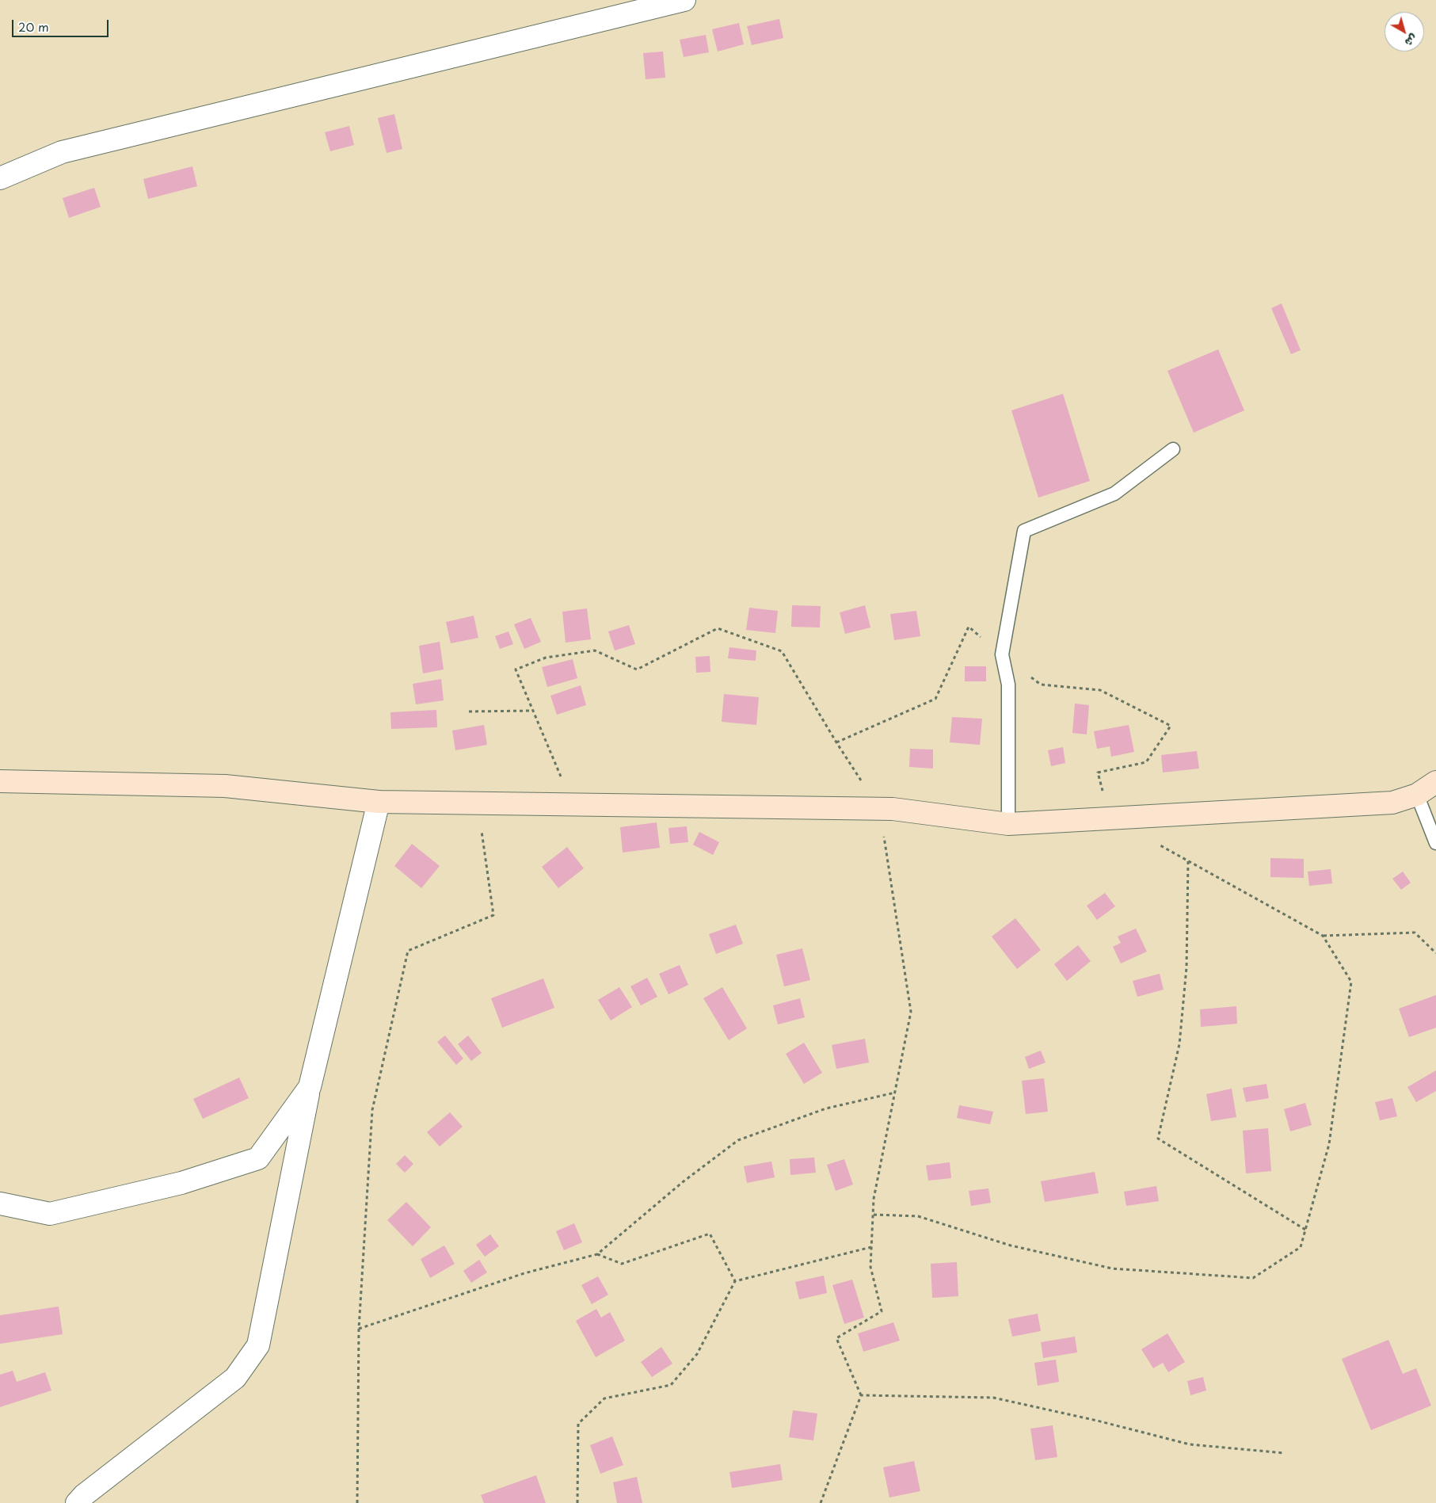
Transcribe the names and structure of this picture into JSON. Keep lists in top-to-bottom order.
{
  "scale_bar": "20 m",
  "north": "bottom right"
}
